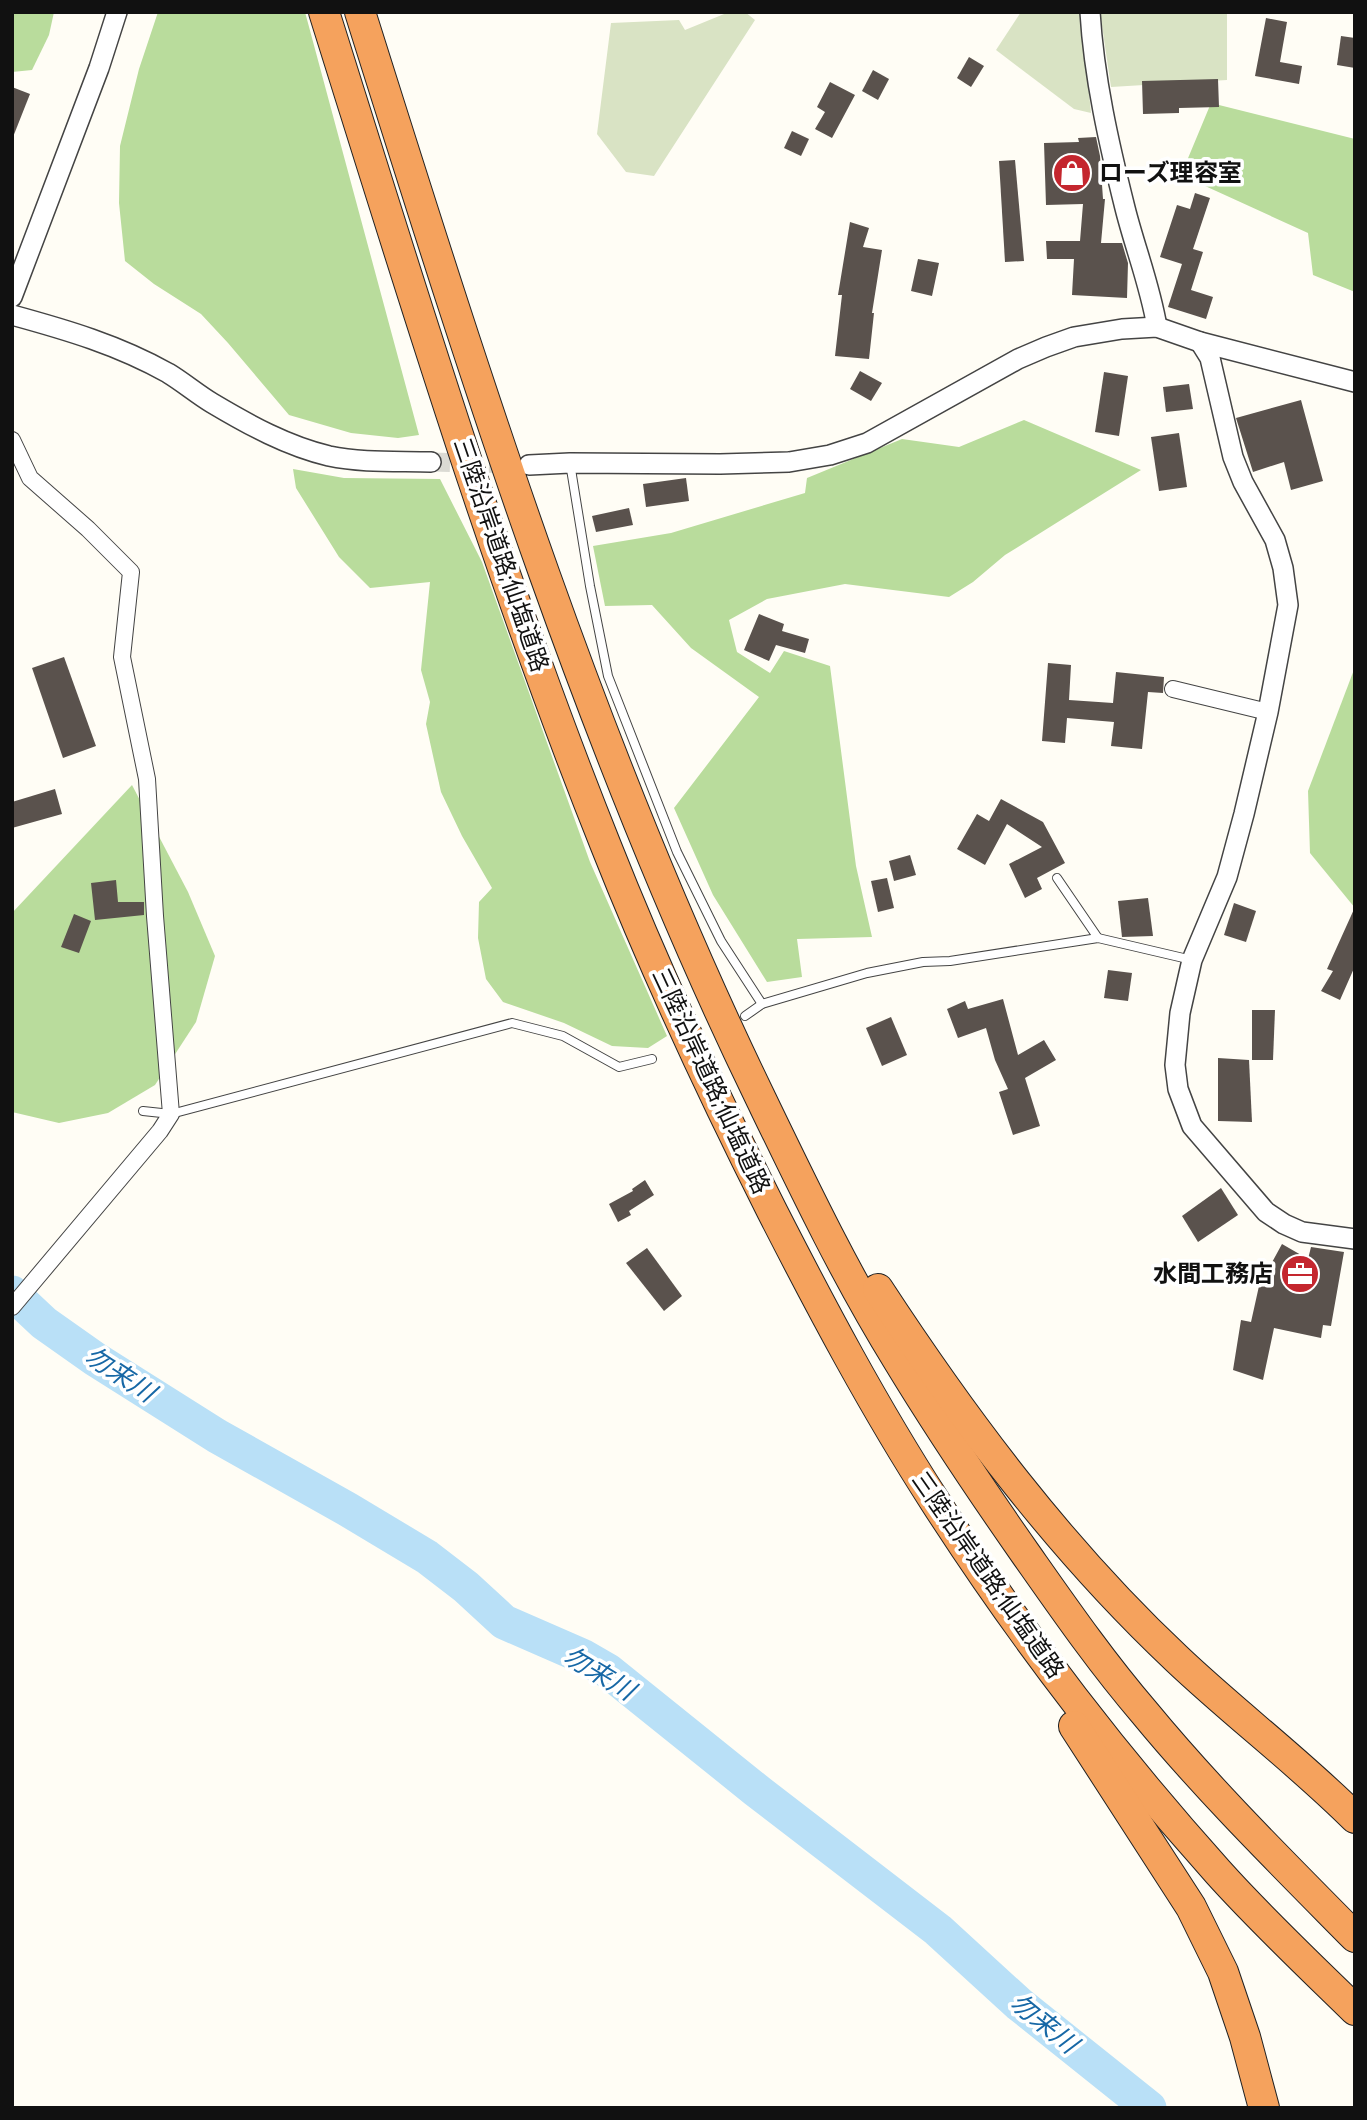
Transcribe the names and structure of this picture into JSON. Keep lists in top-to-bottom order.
{
  "streets": {
    "highway": ["三陸沿岸道路;仙塩道路"]
  },
  "water": ["勿来川"],
  "places": {
    "shop": ["ローズ理容室"],
    "office": ["水間工務店"]
  }
}
